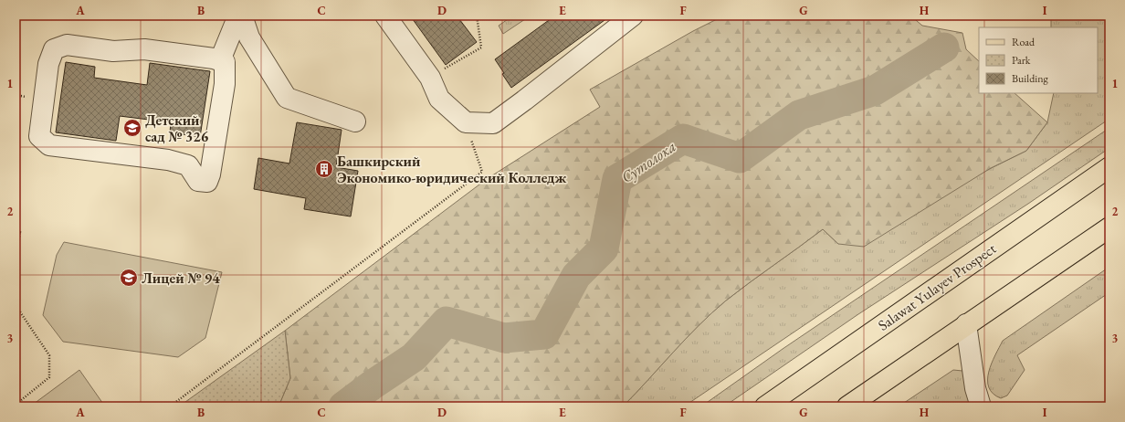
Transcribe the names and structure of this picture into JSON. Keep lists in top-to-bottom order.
{
  "streets": {
    "main road": ["Salawat Yulayev Prospect"]
  },
  "water": ["Сутолока"],
  "places": {
    "school or university": ["Детский сад № 326", "Лицей № 94"],
    "building": ["Башкирский Экономико-юридический Колледж"]
  },
  "legend": ["Road", "Park", "Building"],
  "grid": {
    "columns": [
      "A",
      "B",
      "C",
      "D",
      "E",
      "F",
      "G",
      "H",
      "I"
    ],
    "rows": ["1", "2", "3"]
  }
}
